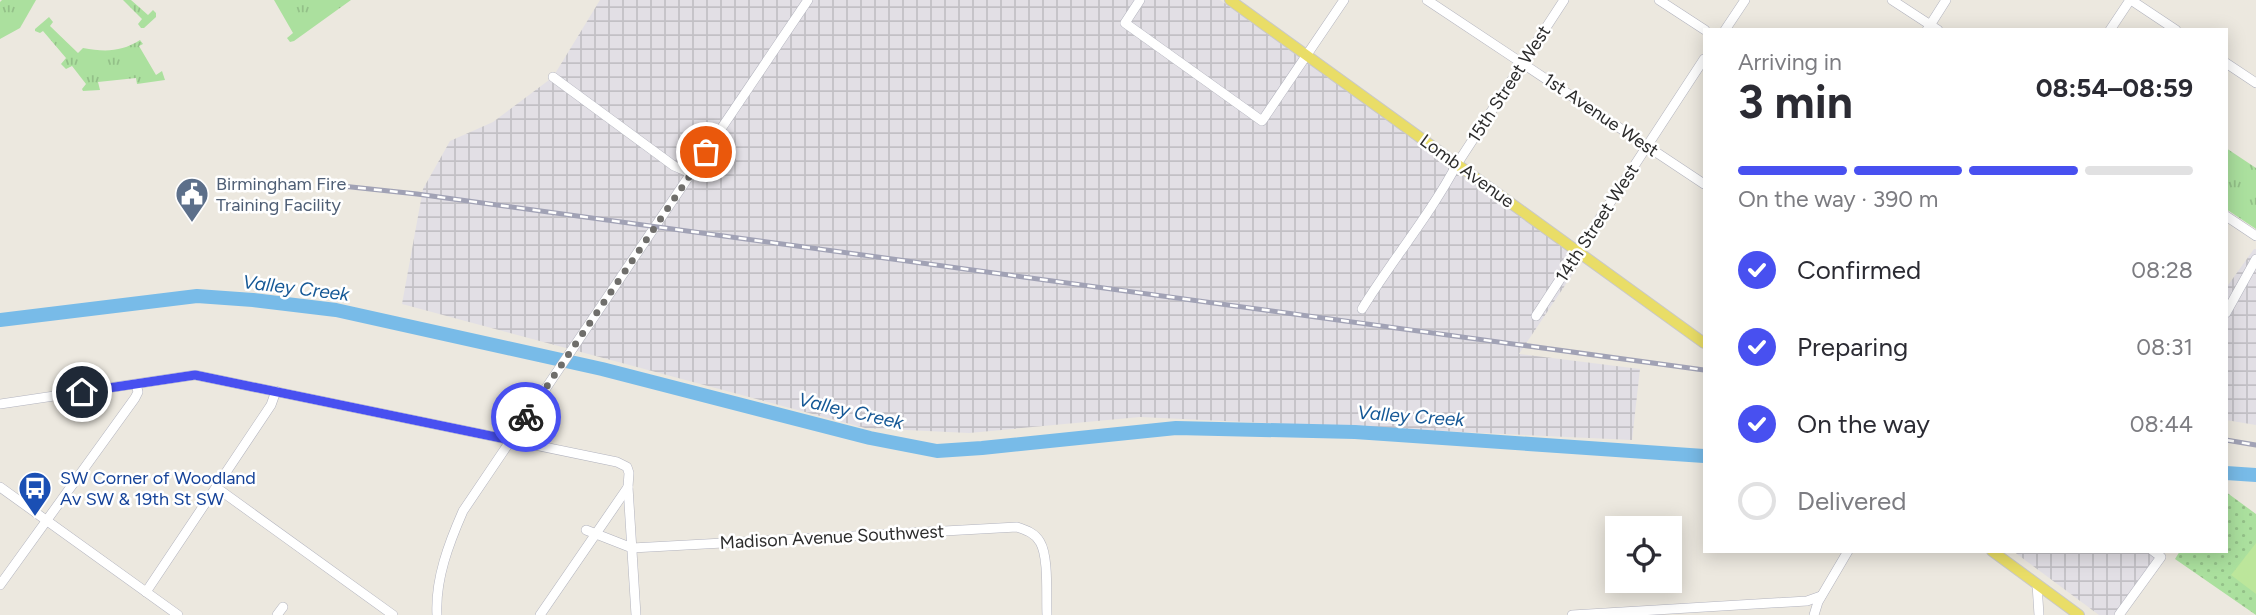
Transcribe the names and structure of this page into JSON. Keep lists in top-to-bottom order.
{
  "streets": {
    "main road": ["Lomb Avenue"],
    "street": [
      "15th Street West",
      "1st Avenue West",
      "14th Street West",
      "Madison Avenue Southwest"
    ]
  },
  "crossings": [
    ["15th Street West", "1st Avenue West"],
    ["15th Street West", "Lomb Avenue"],
    ["1st Avenue West", "14th Street West"],
    ["Lomb Avenue", "14th Street West"]
  ],
  "water": ["Valley Creek"],
  "places": {
    "public building": ["Birmingham Fire Training Facility"],
    "bus stop": ["SW Corner of Woodland Av SW & 19th St SW"]
  },
  "page": {
    "heading": ["3 min", "Arriving in", "08:54–08:59"],
    "bar": "On the way · 390 m",
    "list": [
      ["Confirmed", "08:28"],
      ["Preparing", "08:31"],
      ["On the way", "08:44"],
      "Delivered"
    ]
  }
}
